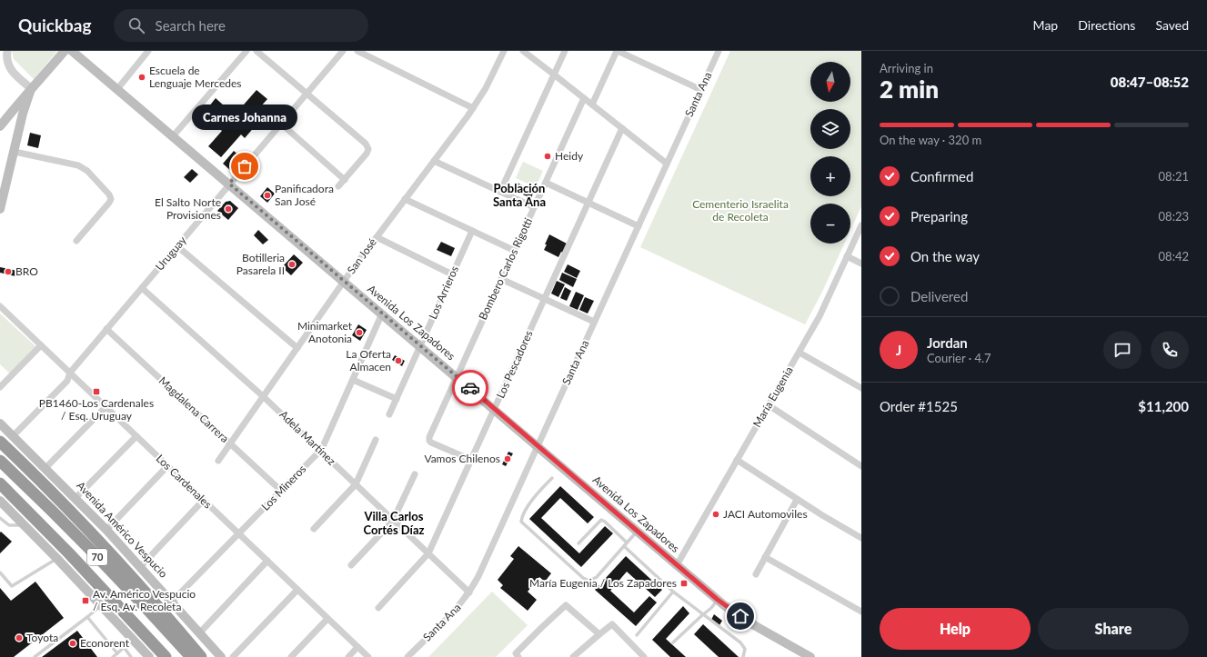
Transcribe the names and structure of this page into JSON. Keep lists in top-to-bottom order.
{
  "streets": {
    "highway": ["70"],
    "main road": ["Avenida Los Zapadores", "Avenida Américo Vespucio"],
    "street": [
      "Santa Ana",
      "Uruguay",
      "San José",
      "Bombero Carlos Rigotti",
      "Los Arrieros",
      "Los Pescadores",
      "María Eugenia",
      "Magdalena Carrera",
      "Adela Martínez",
      "Los Cardenales",
      "Los Mineros"
    ]
  },
  "crossings": [
    ["Santa Ana", "Avenida Los Zapadores"],
    ["Santa Ana", "Adela Martínez"],
    ["Uruguay", "Avenida Los Zapadores"],
    ["Uruguay", "Magdalena Carrera"],
    ["Uruguay", "Adela Martínez"],
    ["Uruguay", "Los Cardenales"],
    ["Uruguay", "Avenida Américo Vespucio"],
    ["San José", "Avenida Los Zapadores"],
    ["San José", "Magdalena Carrera"],
    ["San José", "Adela Martínez"],
    ["Bombero Carlos Rigotti", "Avenida Los Zapadores"],
    ["Bombero Carlos Rigotti", "Los Pescadores"],
    ["Los Arrieros", "Avenida Los Zapadores"],
    ["Avenida Los Zapadores", "Los Pescadores"],
    ["Avenida Los Zapadores", "María Eugenia"],
    ["Avenida Los Zapadores", "Los Mineros"],
    ["Los Pescadores", "Adela Martínez"],
    ["Magdalena Carrera", "Los Mineros"],
    ["Adela Martínez", "Los Mineros"],
    ["Los Cardenales", "Los Mineros"],
    ["Los Mineros", "Avenida Américo Vespucio"]
  ],
  "districts": ["Población Santa Ana", "Villa Carlos Cortés Díaz"],
  "parks": ["Cementerio Israelita de Recoleta"],
  "places": {
    "other": [
      "Escuela de Lenguaje Mercedes",
      "Heidy",
      "Carnes Johanna",
      "Panificadora San José",
      "El Salto Norte Provisiones",
      "Botilleria Pasarela II",
      "BRO",
      "Minimarket Anotonia",
      "La Oferta Almacen",
      "Vamos Chilenos",
      "JACI Automoviles",
      "Toyota",
      "Econorent"
    ],
    "transit": ["PB1460-Los Cardenales / Esq. Uruguay", "María Eugenia / Los Zapadores", "Av. Américo Vespucio / Esq. Av. Recoleta"]
  },
  "north": "bottom",
  "page": {
    "header": "Quickbag",
    "search": "Search here",
    "nav": ["Map", "Directions", "Saved"],
    "heading": ["2 min", "Arriving in", "08:47–08:52"],
    "panel": [
      "Jordan",
      "Courier · 4.7",
      "Order #1525",
      "$11,200"
    ],
    "map_buttons": ["+", "−"],
    "bubble": "Carnes Johanna",
    "bar": "On the way · 320 m",
    "list": [
      ["Confirmed", "08:21"],
      ["Preparing", "08:23"],
      ["On the way", "08:42"],
      "Delivered"
    ],
    "round": "J",
    "buttons": ["Help", "Share"]
  }
}
